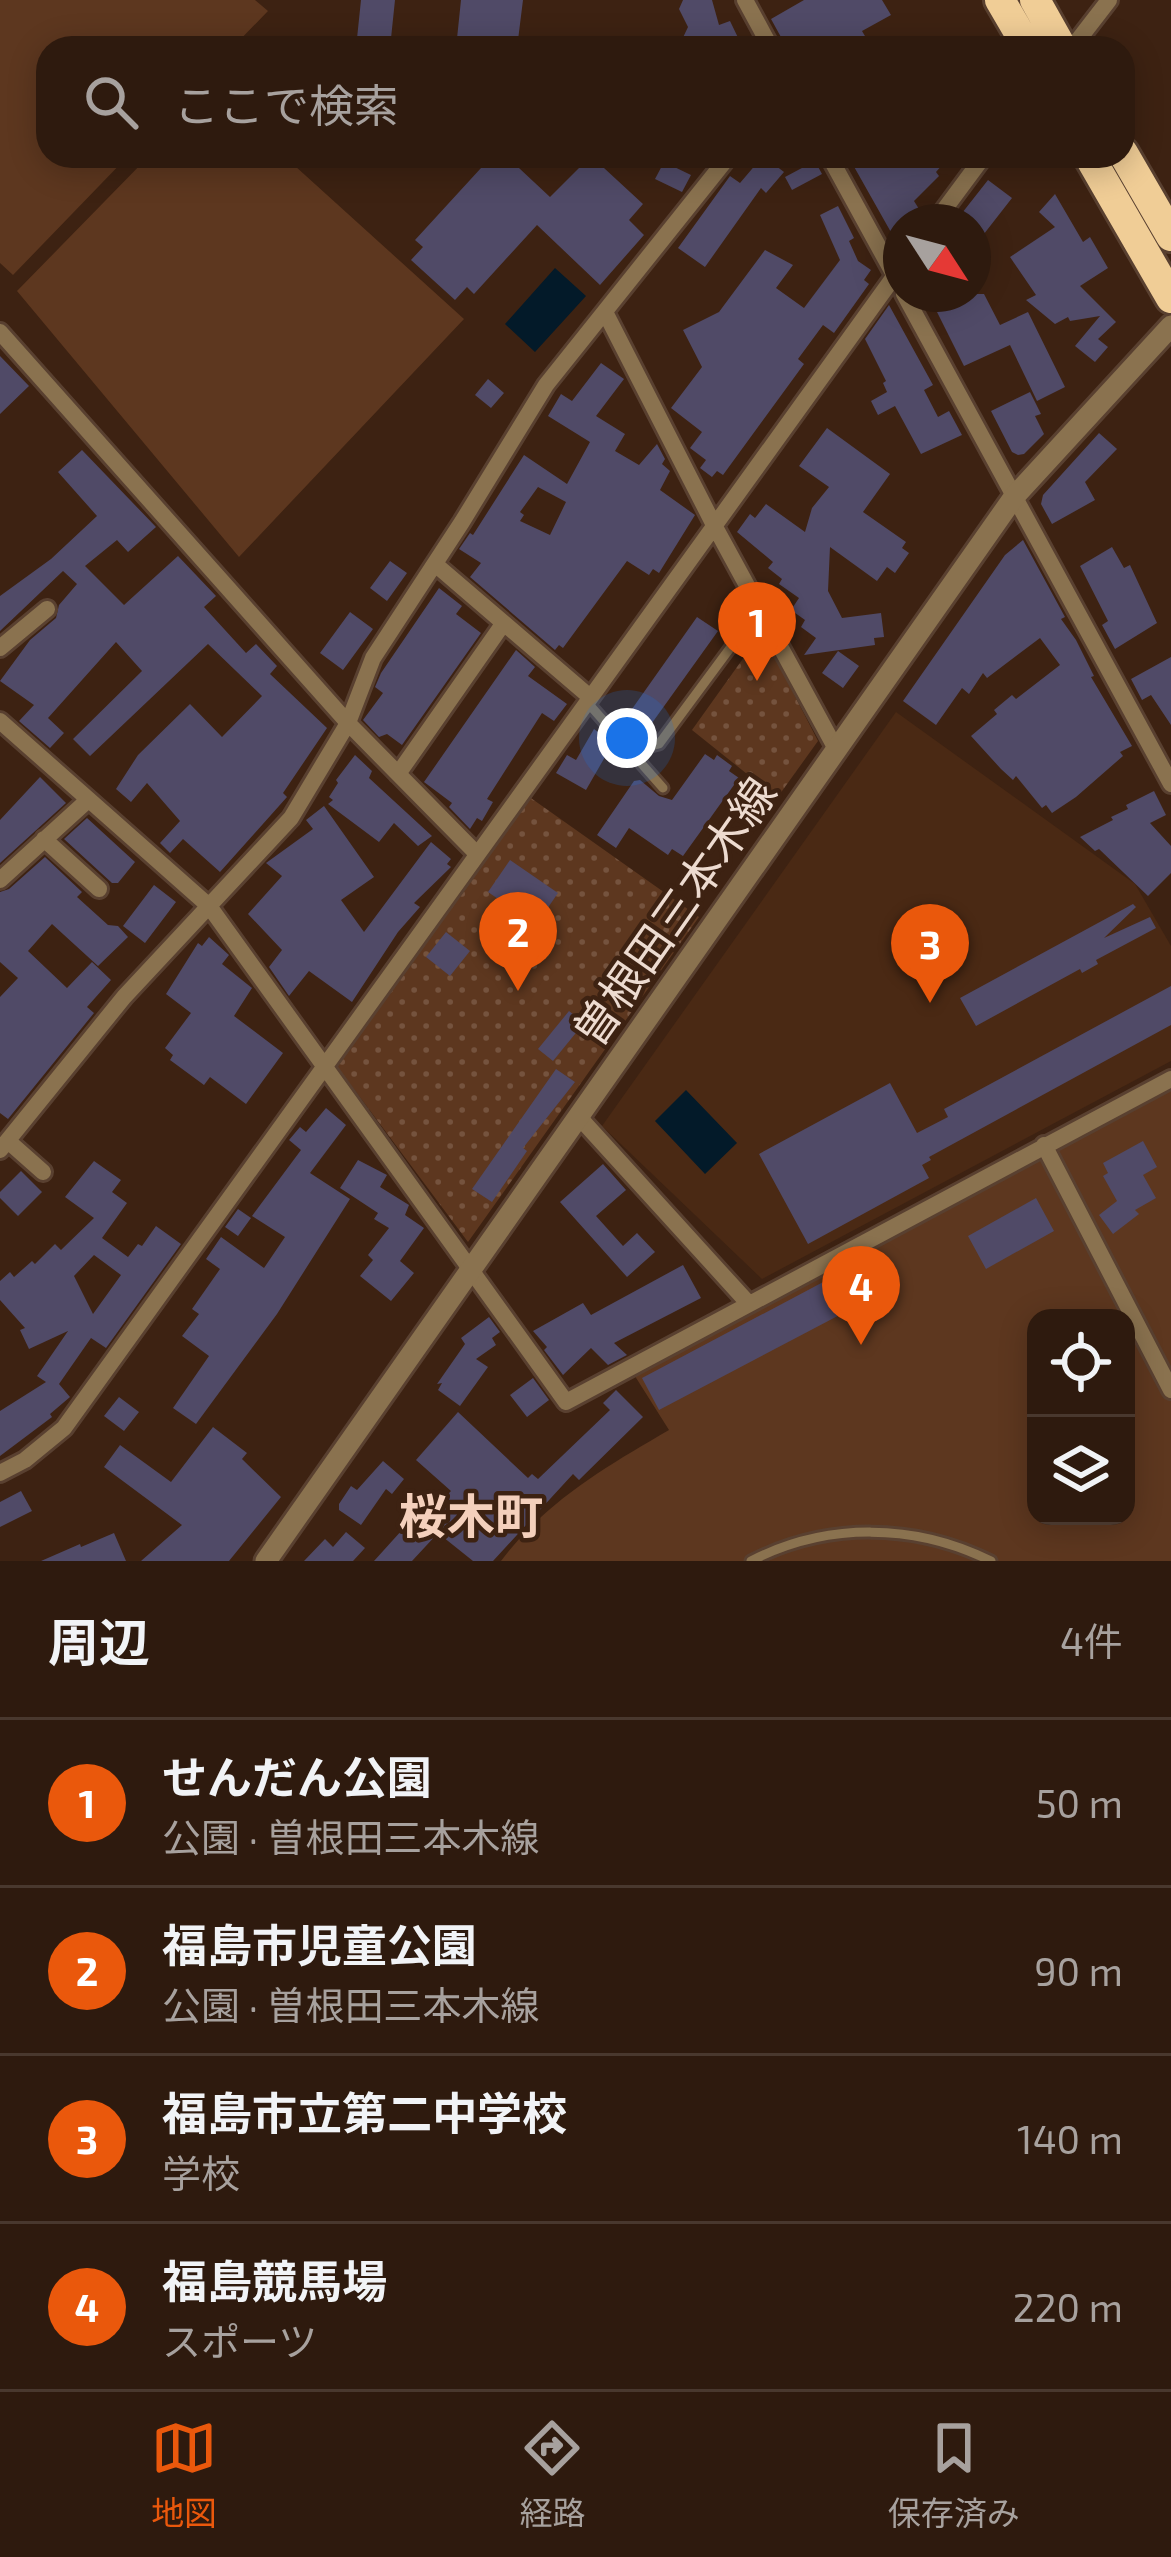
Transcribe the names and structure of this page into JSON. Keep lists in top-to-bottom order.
{
  "streets": {
    "street": ["曽根田三本木線"]
  },
  "districts": ["桜木町"],
  "north": "bottom right",
  "page": {
    "search": "ここで検索",
    "pins": [
      "1",
      "2",
      "3",
      "4"
    ],
    "heading": ["周辺", "4件"],
    "list": [
      {
        "mark": "1",
        "name": "せんだん公園",
        "note": "公園 · 曽根田三本木線",
        "value": "50 m"
      },
      {
        "mark": "2",
        "name": "福島市児童公園",
        "note": "公園 · 曽根田三本木線",
        "value": "90 m"
      },
      {
        "mark": "3",
        "name": "福島市立第二中学校",
        "note": "学校",
        "value": "140 m"
      },
      {
        "mark": "4",
        "name": "福島競馬場",
        "note": "スポーツ",
        "value": "220 m"
      }
    ],
    "nav": ["地図", "経路", "保存済み"]
  }
}
